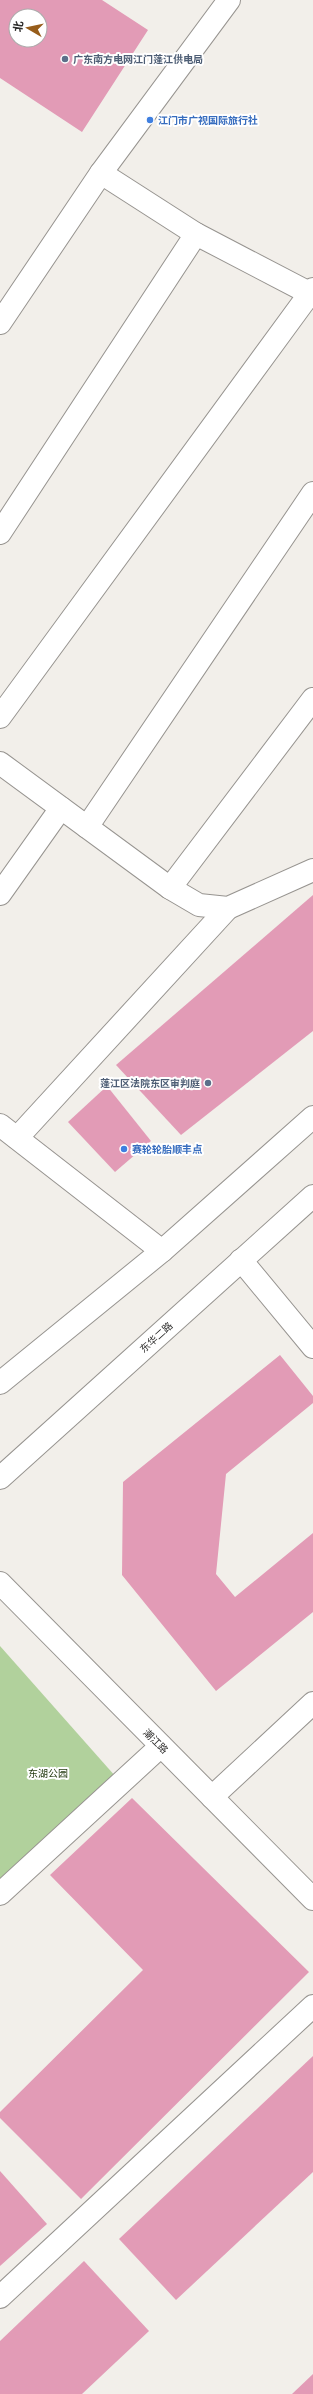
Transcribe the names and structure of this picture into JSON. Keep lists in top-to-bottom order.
{
  "streets": {
    "street": ["东华二路", "潮江路"]
  },
  "parks": ["东湖公园"],
  "places": [
    "广东南方电网江门蓬江供电局",
    "江门市广视国际旅行社",
    "蓬江区法院东区审判庭",
    "赛轮轮胎顺丰点"
  ],
  "north": "left"
}
